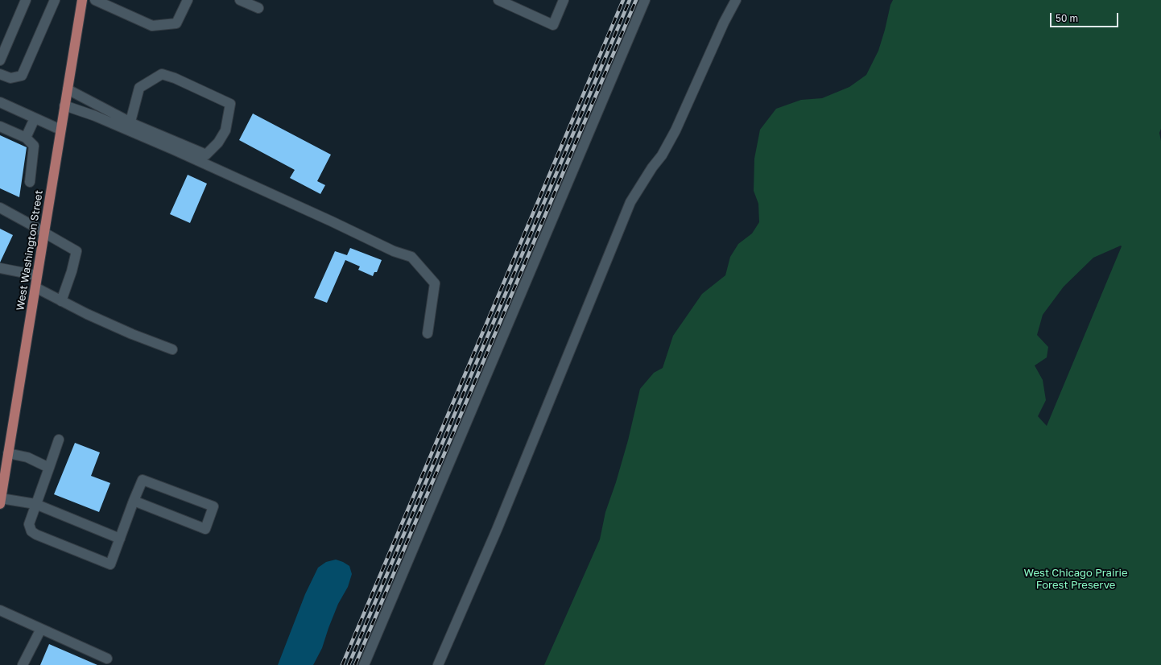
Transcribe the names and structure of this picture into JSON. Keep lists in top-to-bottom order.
{
  "streets": {
    "main road": ["West Washington Street"]
  },
  "parks": ["West Chicago Prairie Forest Preserve"],
  "scale_bar": "50 m"
}
